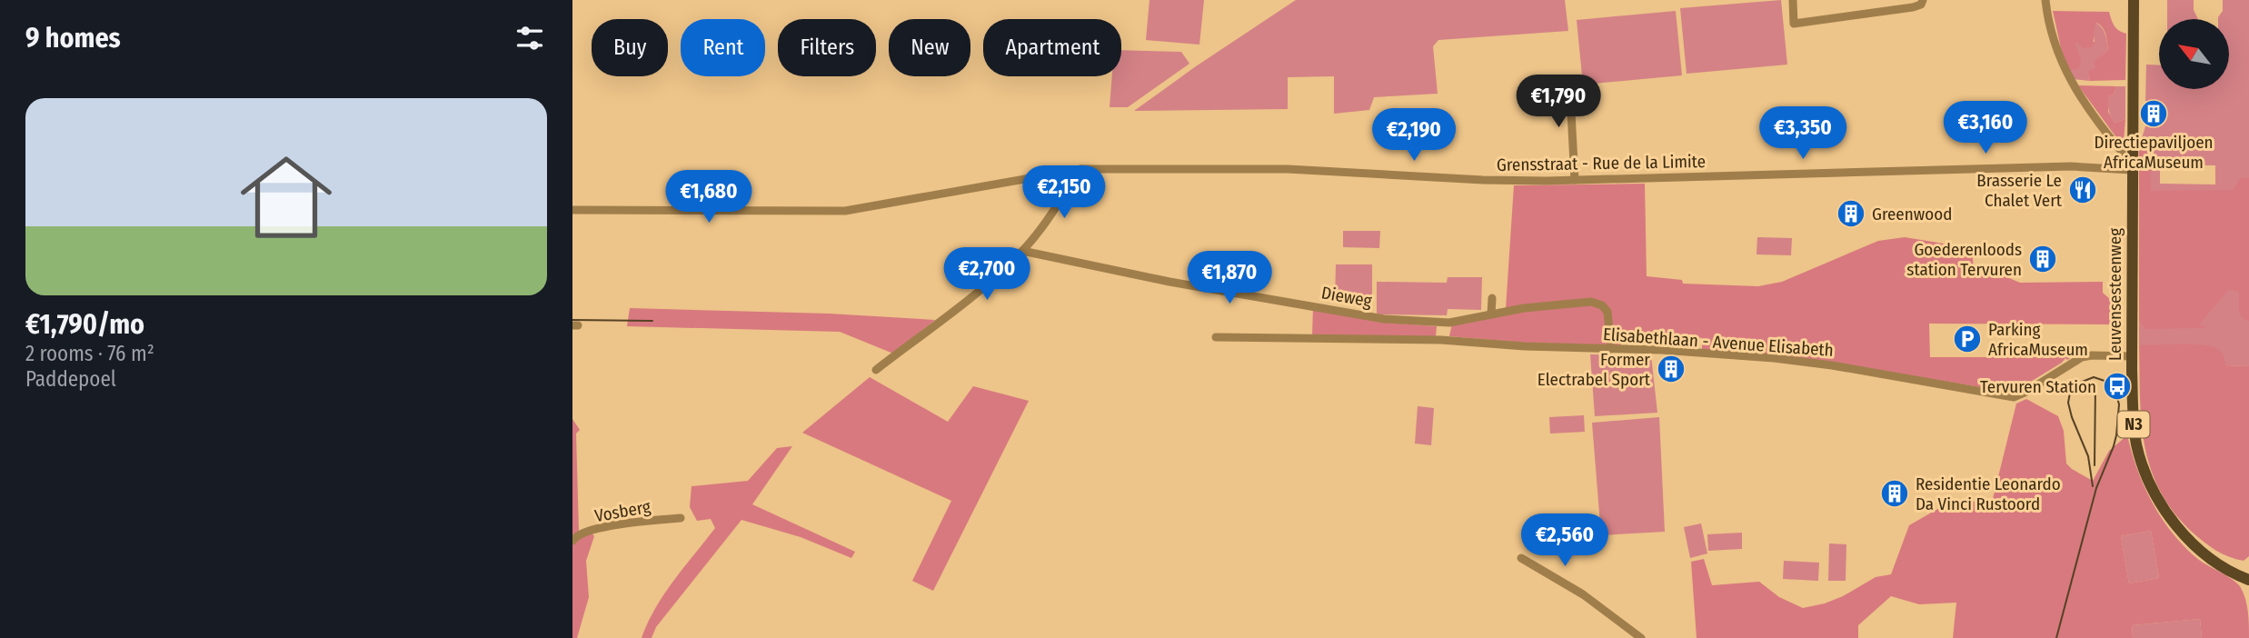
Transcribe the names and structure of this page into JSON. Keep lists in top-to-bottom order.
{
  "streets": {
    "main road": ["Leuvensesteenweg", "N3"],
    "street": [
      "Grensstraat - Rue de la Limite",
      "Dieweg",
      "Elisabethlaan - Avenue Elisabeth",
      "Vosberg"
    ]
  },
  "crossings": [
    ["Grensstraat - Rue de la Limite", "Leuvensesteenweg"],
    ["Leuvensesteenweg", "Elisabethlaan - Avenue Elisabeth"],
    ["Leuvensesteenweg", "N3"],
    ["Dieweg", "Elisabethlaan - Avenue Elisabeth"]
  ],
  "places": {
    "building": [
      "Directiepaviljoen AfricaMuseum",
      "Greenwood",
      "Goederenloods station Tervuren",
      "Former Electrabel Sport",
      "Residentie Leonardo Da Vinci Rustoord"
    ],
    "restaurant": ["Brasserie Le Chalet Vert"],
    "parking": ["Parking AfricaMuseum"],
    "bus stop": ["Tervuren Station"]
  },
  "north": "top left",
  "page": {
    "heading": "9 homes",
    "chip": [
      "Buy",
      "Rent",
      "Filters",
      "New",
      "Apartment"
    ],
    "price": [
      "€1,790",
      "€3,160",
      "€3,350",
      "€2,190",
      "€2,150",
      "€1,680",
      "€2,700",
      "€1,870",
      "€2,560"
    ],
    "list": [
      {
        "name": "€1,790/mo",
        "note": "2 rooms · 76 m² · Paddepoel"
      }
    ]
  }
}
